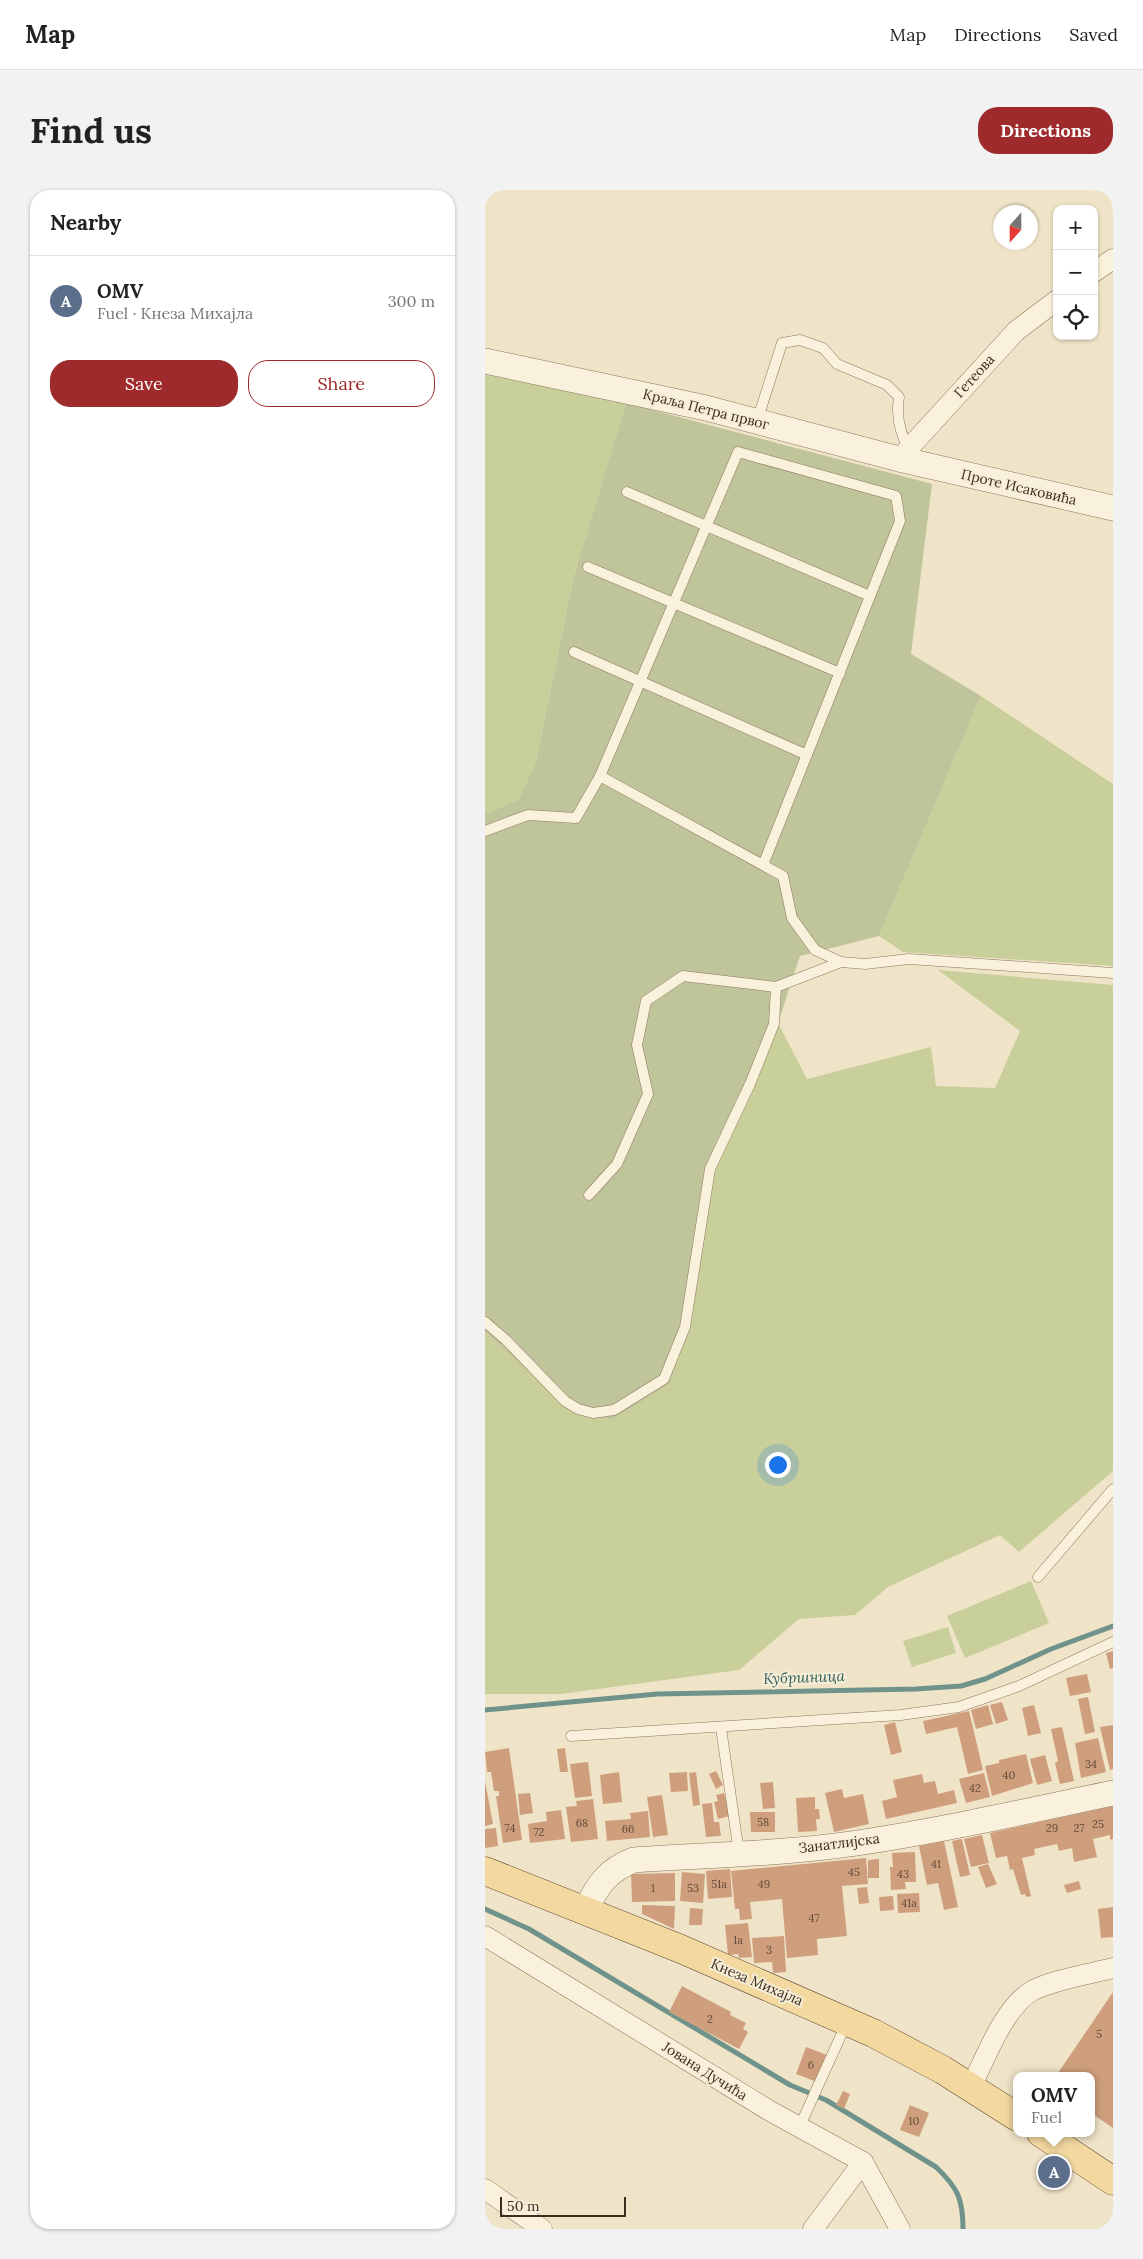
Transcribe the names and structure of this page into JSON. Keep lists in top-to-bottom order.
{
  "streets": {
    "main road": ["Кнеза Михајла"],
    "street": [
      "Гетеова",
      "Краља Петра првог",
      "Проте Исаковића",
      "Занатлијска",
      "Јована Дучића"
    ]
  },
  "crossings": [
    ["Гетеова", "Краља Петра првог"],
    ["Гетеова", "Проте Исаковића"],
    ["Краља Петра првог", "Проте Исаковића"],
    ["Занатлијска", "Кнеза Михајла"]
  ],
  "water": ["Кубршница"],
  "house_numbers": [
    "34",
    "40",
    "42",
    "58",
    "68",
    "25",
    "74",
    "29",
    "27",
    "66",
    "72",
    "41",
    "45",
    "43",
    "51a",
    "49",
    "1",
    "53",
    "41a",
    "47",
    "1a",
    "3",
    "2",
    "5",
    "6",
    "10"
  ],
  "scale_bar": "50 m",
  "north": "bottom",
  "page": {
    "header": "Map",
    "nav": ["Map", "Directions", "Saved"],
    "buttons": [
      "Directions",
      ["Save", "Share"]
    ],
    "title": "Find us",
    "heading": "Nearby",
    "map_buttons": ["+", "−"],
    "list": [
      {
        "mark": "A",
        "name": "OMV",
        "note": "Fuel · Кнеза Михајла",
        "value": "300 m"
      }
    ],
    "popup": ["OMV", "Fuel"],
    "pins": "A",
    "scale": "50 m"
  }
}
